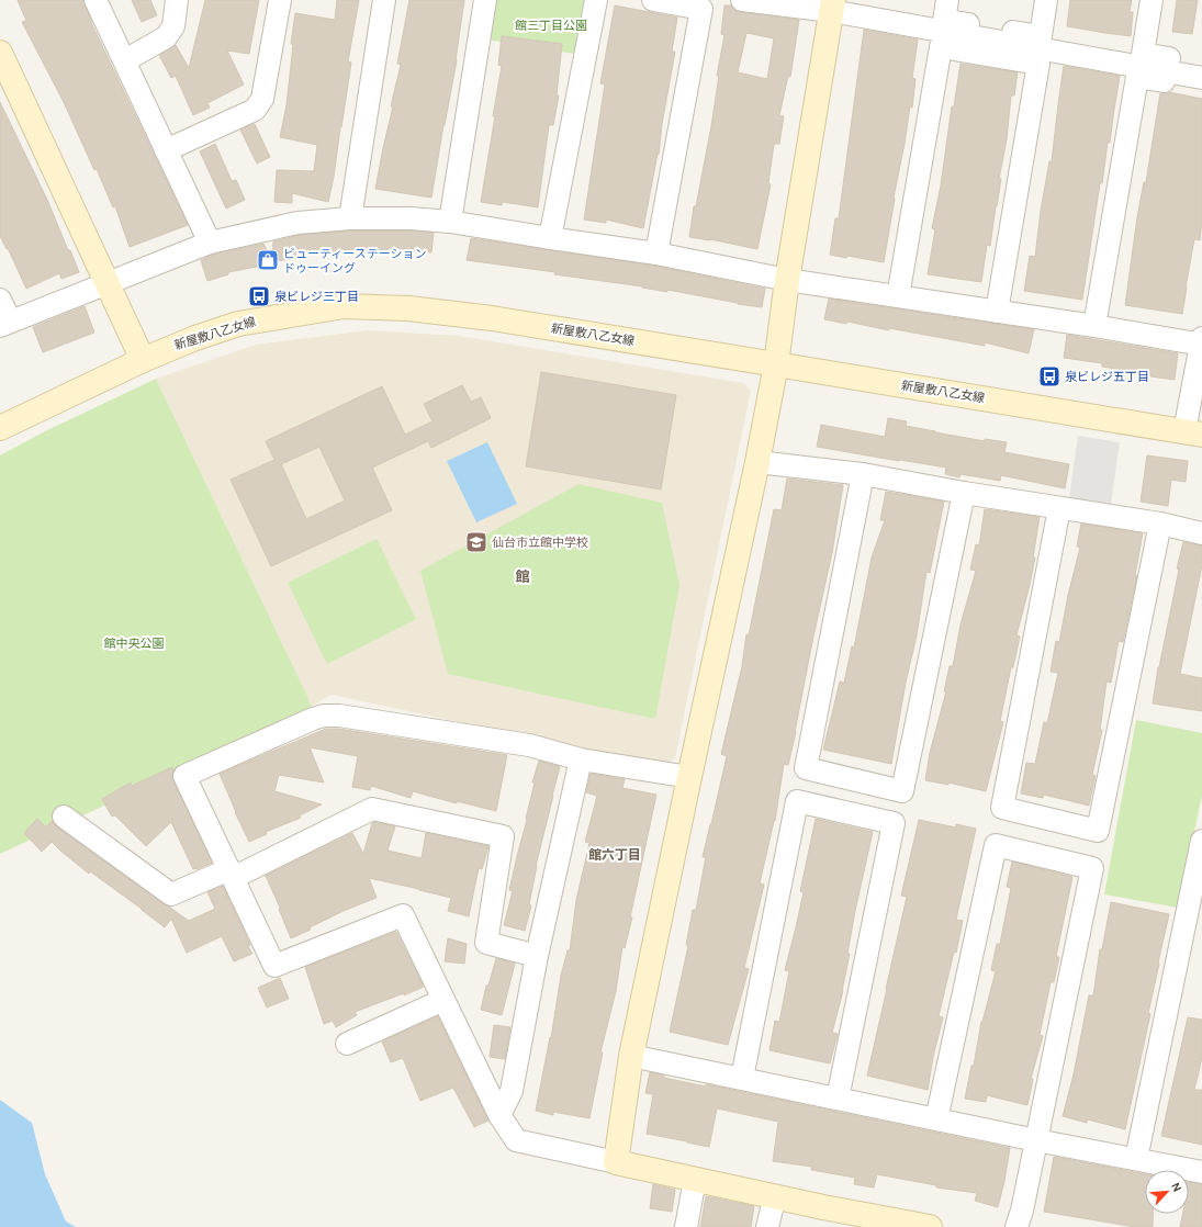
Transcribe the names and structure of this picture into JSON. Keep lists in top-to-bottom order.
{
  "streets": {
    "street": ["新屋敷八乙女線"]
  },
  "districts": ["館", "館六丁目"],
  "parks": ["館三丁目公園", "館中央公園"],
  "places": {
    "shop": ["ビューティーステーション ドゥーイング"],
    "bus stop": ["泉ビレジ三丁目", "泉ビレジ五丁目"],
    "school or university": ["仙台市立館中学校"]
  },
  "north": "top right"
}
